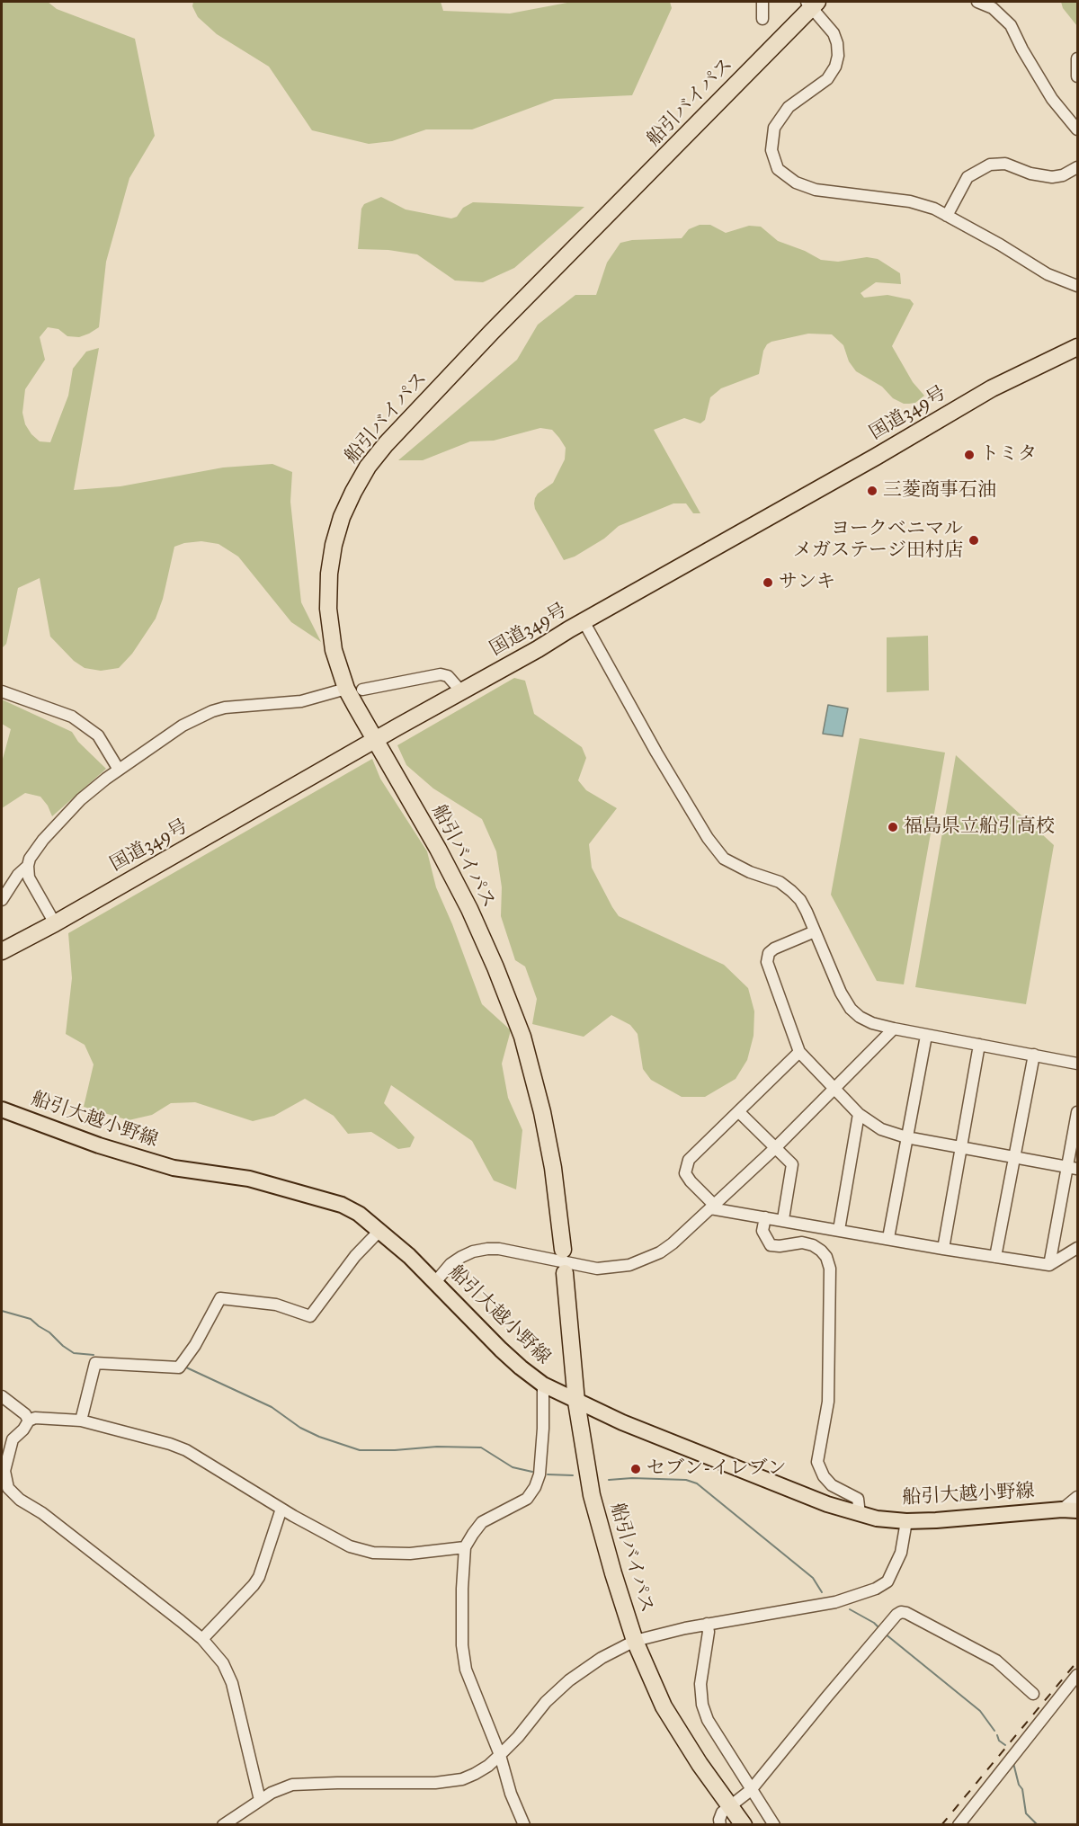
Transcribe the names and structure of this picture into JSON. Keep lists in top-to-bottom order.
{
  "streets": {
    "highway": ["船引バイパス", "国道349号"],
    "main road": ["船引大越小野線"]
  },
  "crossings": [
    ["船引バイパス", "国道349号"],
    ["船引バイパス", "船引大越小野線"]
  ],
  "places": [
    "トミタ",
    "三菱商事石油",
    "ヨークベニマル メガステージ田村店",
    "サンキ",
    "福島県立船引高校",
    "セブン-イレブン"
  ]
}
